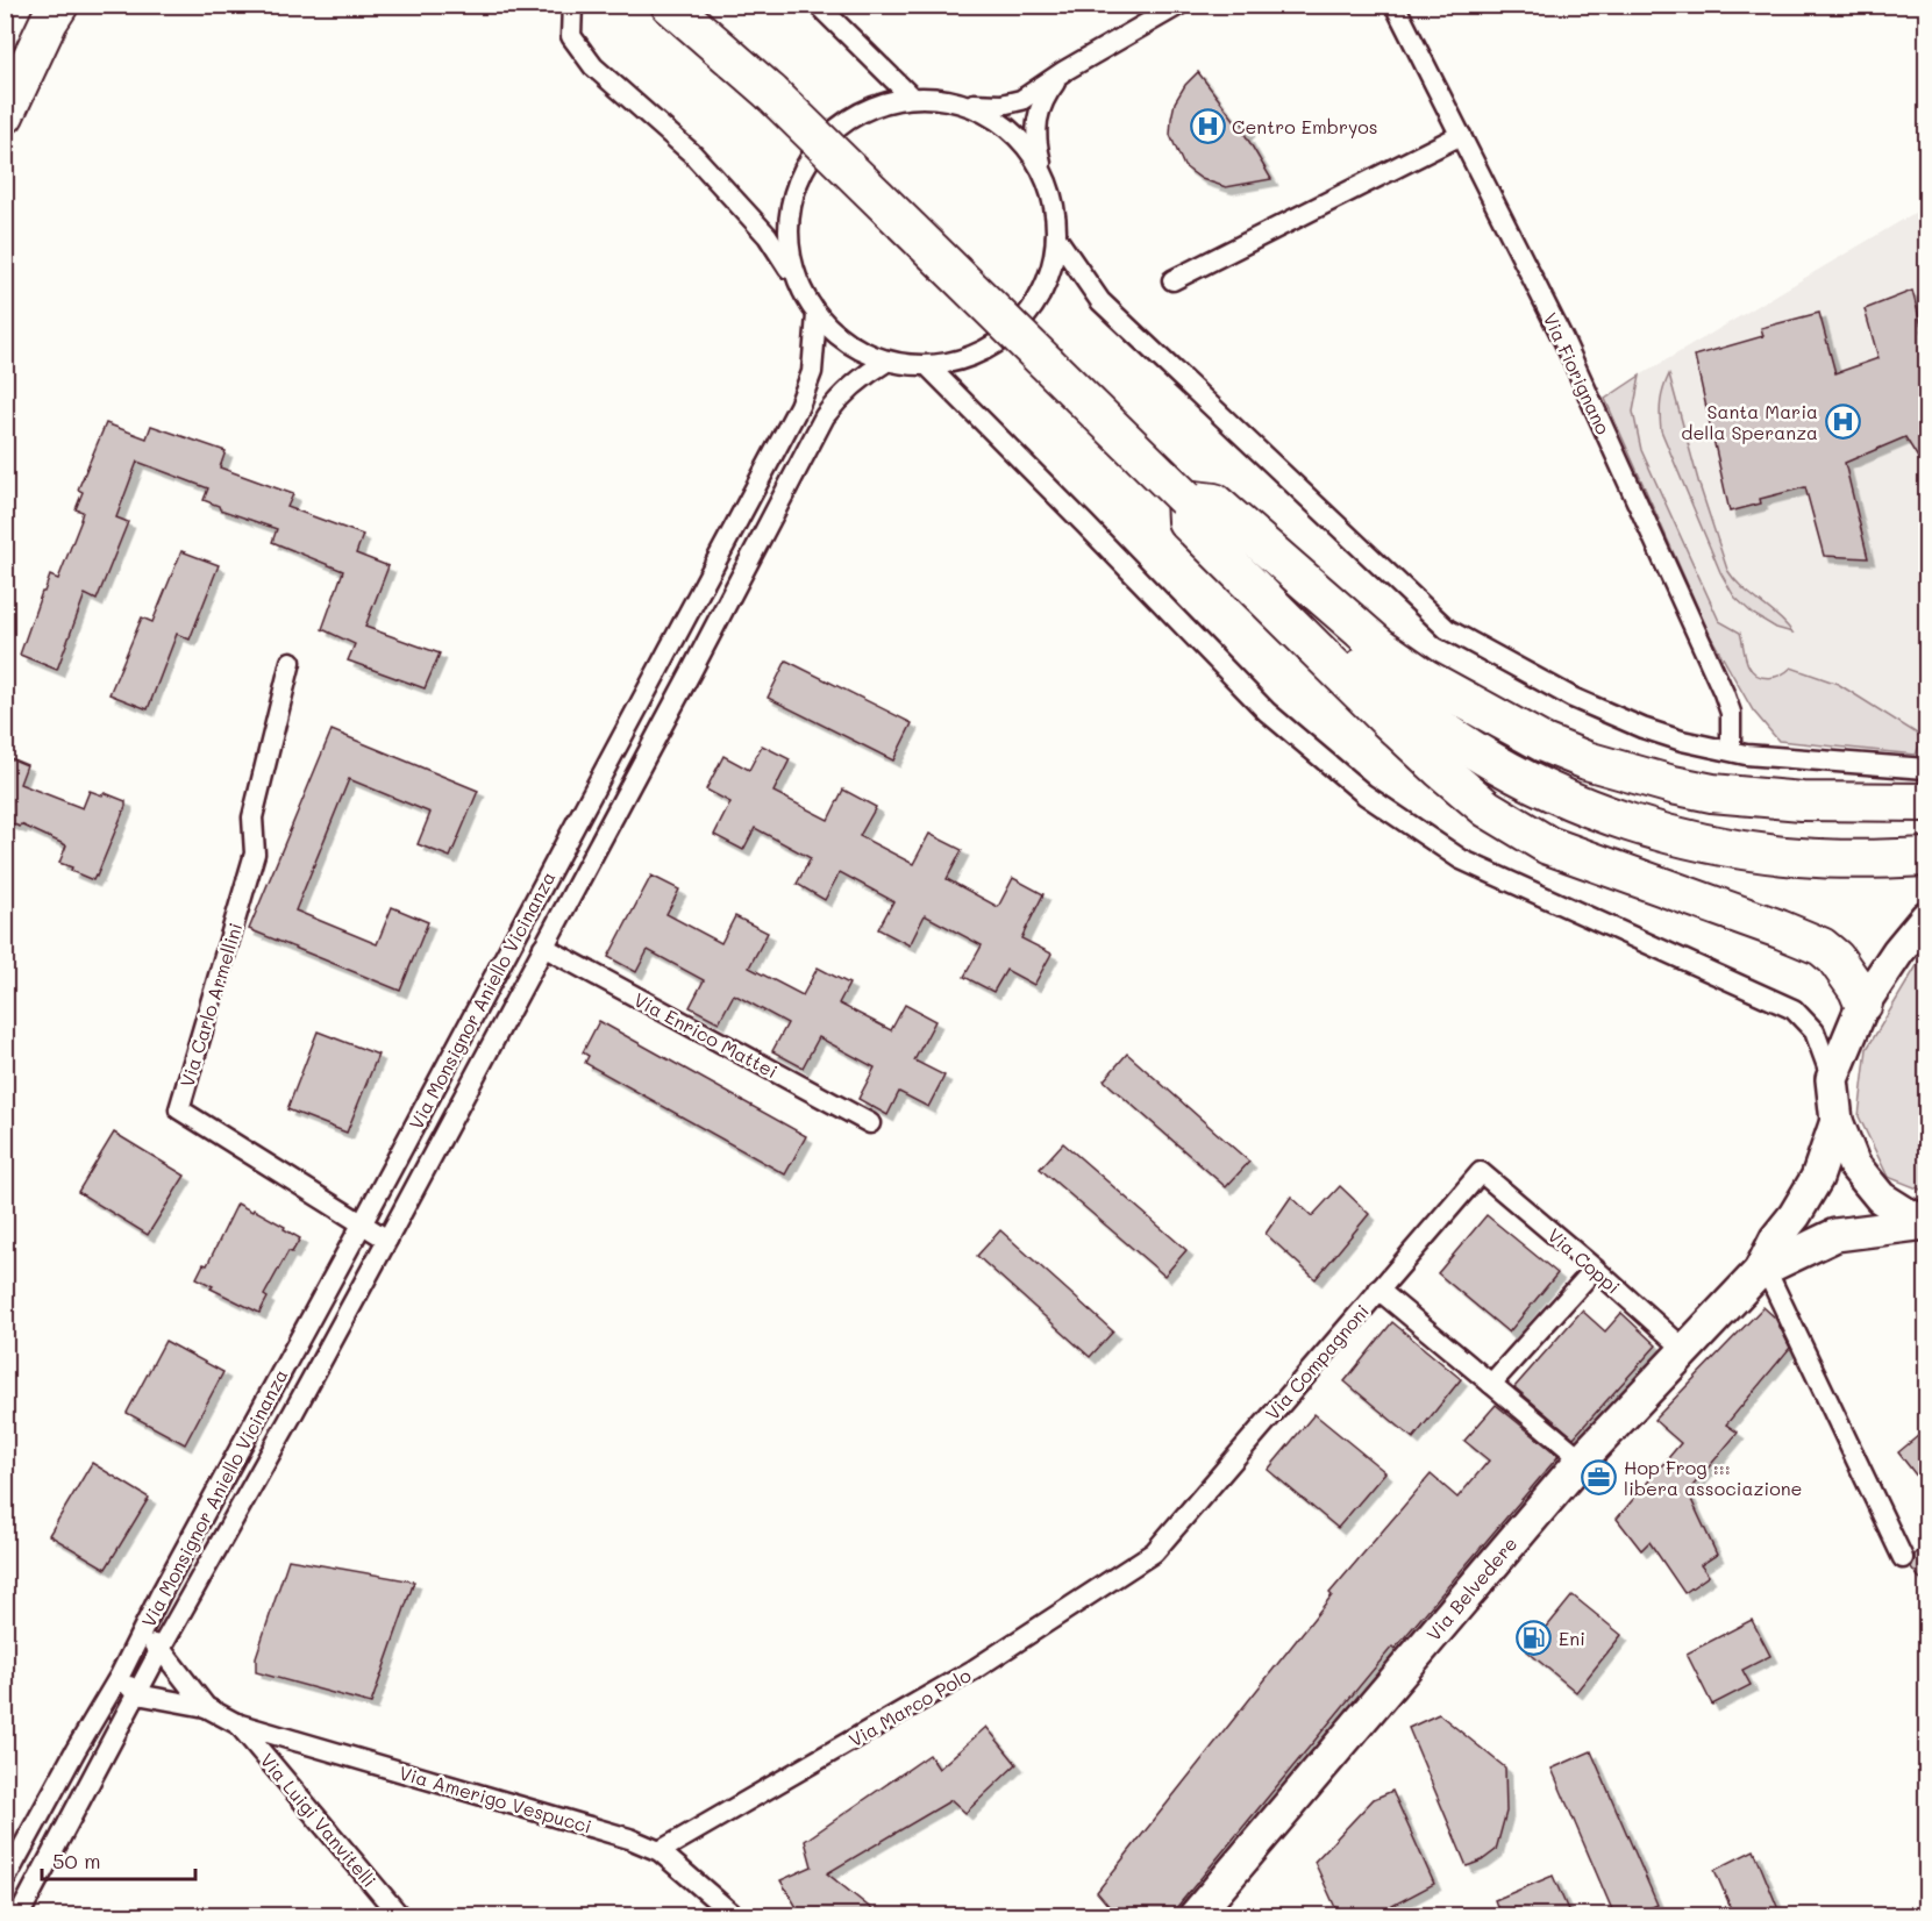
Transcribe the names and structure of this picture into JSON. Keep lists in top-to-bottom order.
{
  "streets": {
    "main road": ["Via Belvedere"],
    "street": [
      "Via Fiorignano",
      "Via Monsignor Aniello Vicinanza",
      "Via Carlo Armellini",
      "Via Enrico Mattei",
      "Via Coppi",
      "Via Compagnoni",
      "Via Marco Polo",
      "Via Amerigo Vespucci",
      "Via Luigi Vanvitelli"
    ]
  },
  "crossings": [
    ["Via Monsignor Aniello Vicinanza", "Via Carlo Armellini"],
    ["Via Monsignor Aniello Vicinanza", "Via Enrico Mattei"],
    ["Via Coppi", "Via Compagnoni"],
    ["Via Coppi", "Via Belvedere"],
    ["Via Compagnoni", "Via Marco Polo"],
    ["Via Marco Polo", "Via Amerigo Vespucci"],
    ["Via Amerigo Vespucci", "Via Luigi Vanvitelli"]
  ],
  "places": {
    "hospital": ["Centro Embryos", "Santa Maria della Speranza"],
    "office": ["Hop Frog ::: libera associazione"],
    "fuel station": ["Eni"]
  },
  "scale_bar": "50 m"
}
